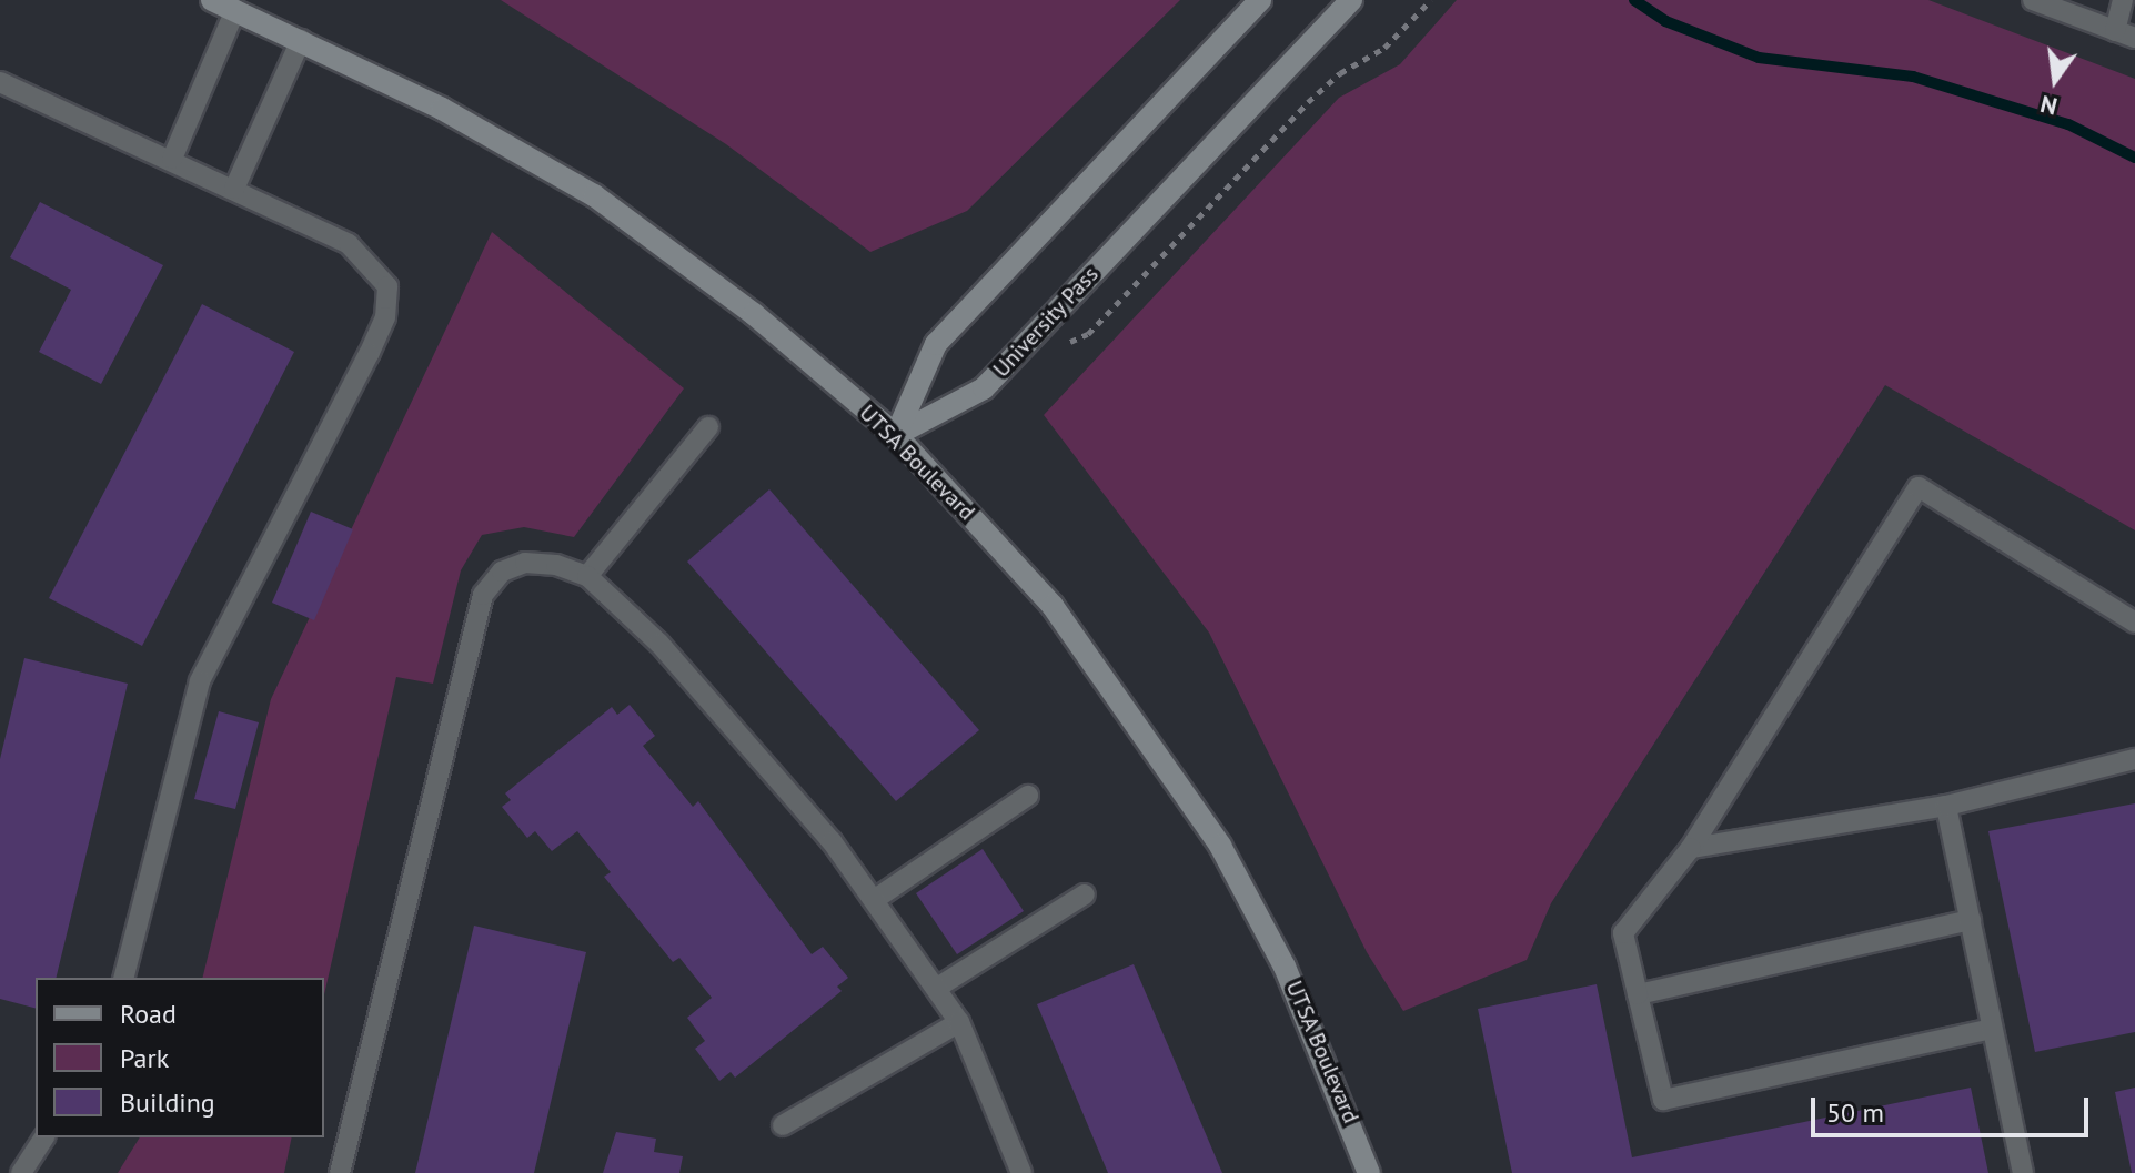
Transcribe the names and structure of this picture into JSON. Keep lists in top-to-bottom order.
{
  "streets": {
    "main road": ["University Pass", "UTSA Boulevard"]
  },
  "crossings": [
    ["University Pass", "UTSA Boulevard"]
  ],
  "legend": ["Road", "Park", "Building"],
  "scale_bar": "50 m",
  "north": "bottom"
}
